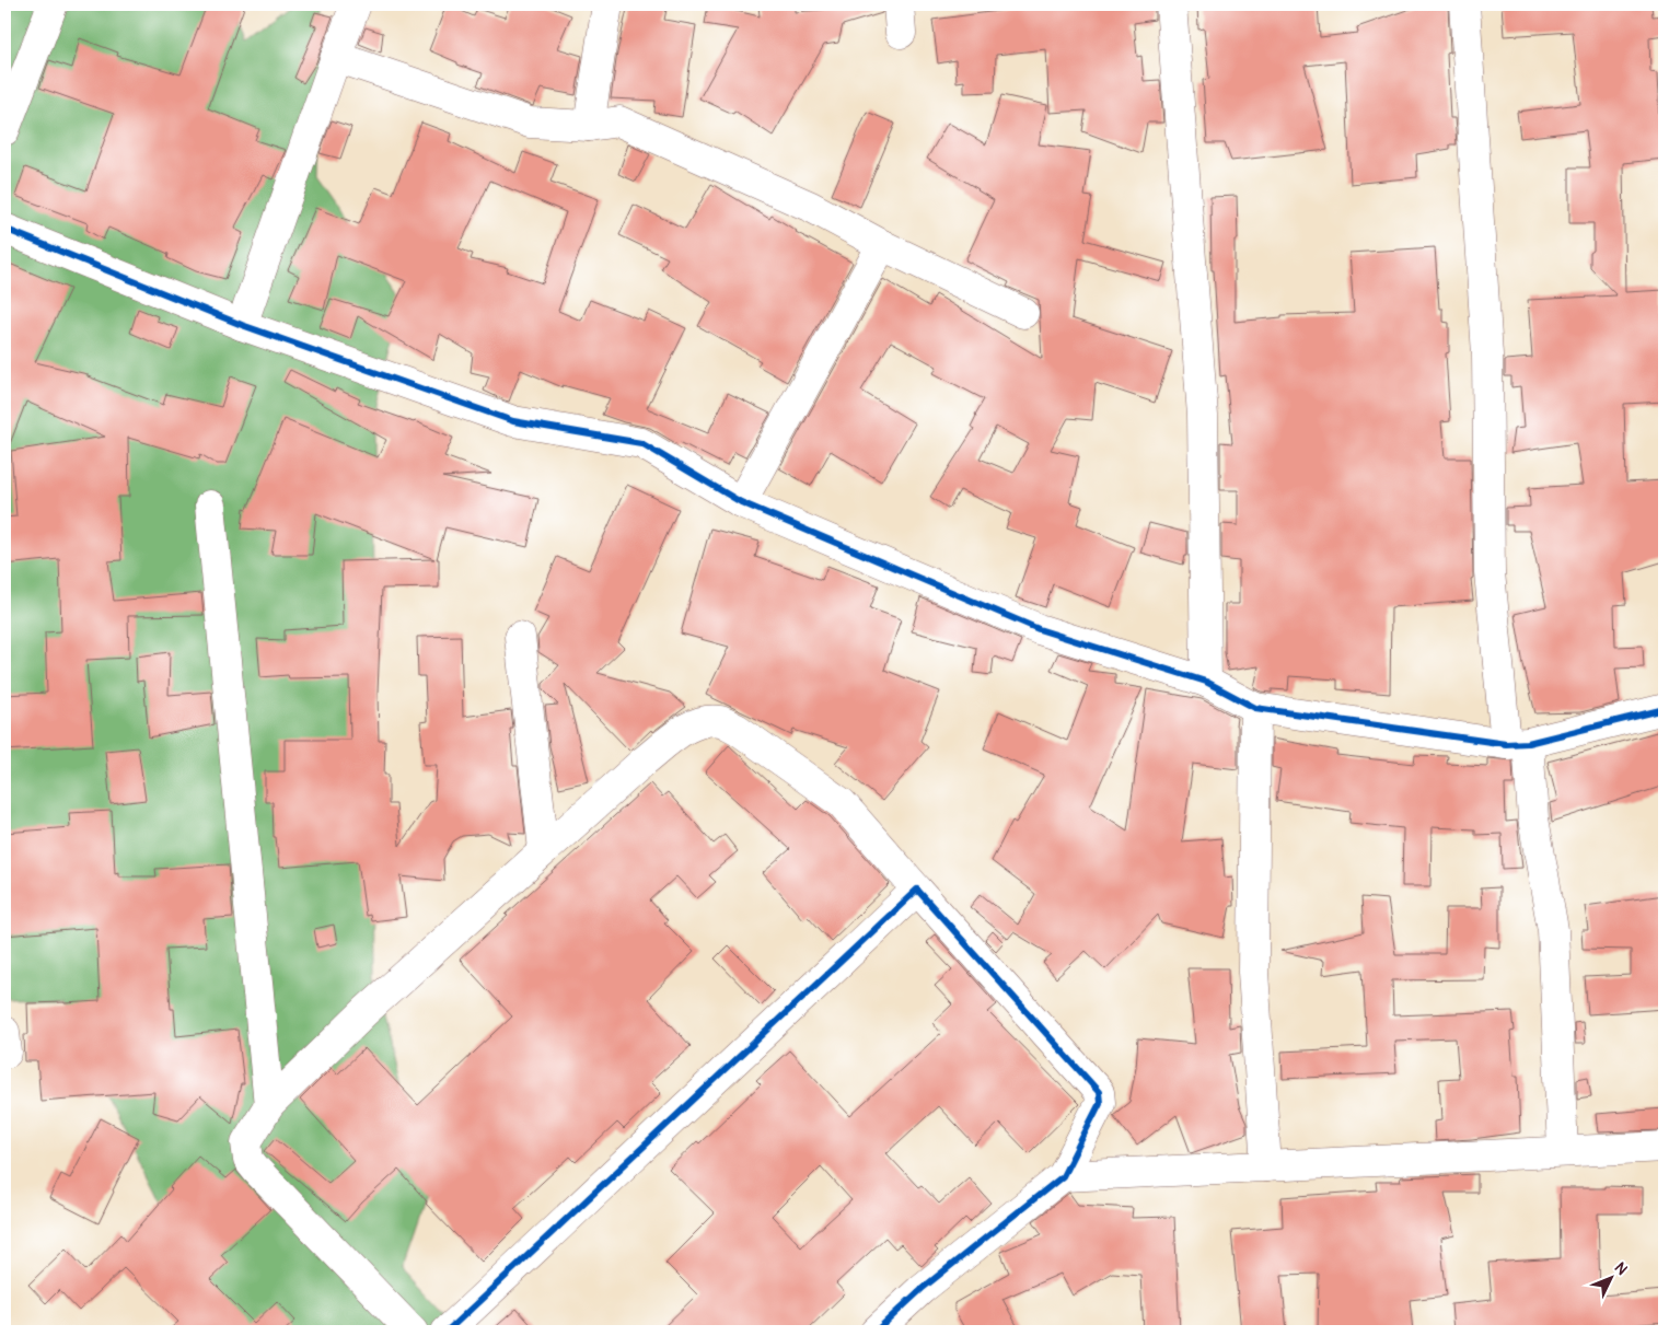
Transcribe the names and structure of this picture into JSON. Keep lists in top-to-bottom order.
{
  "north": "top right"
}
